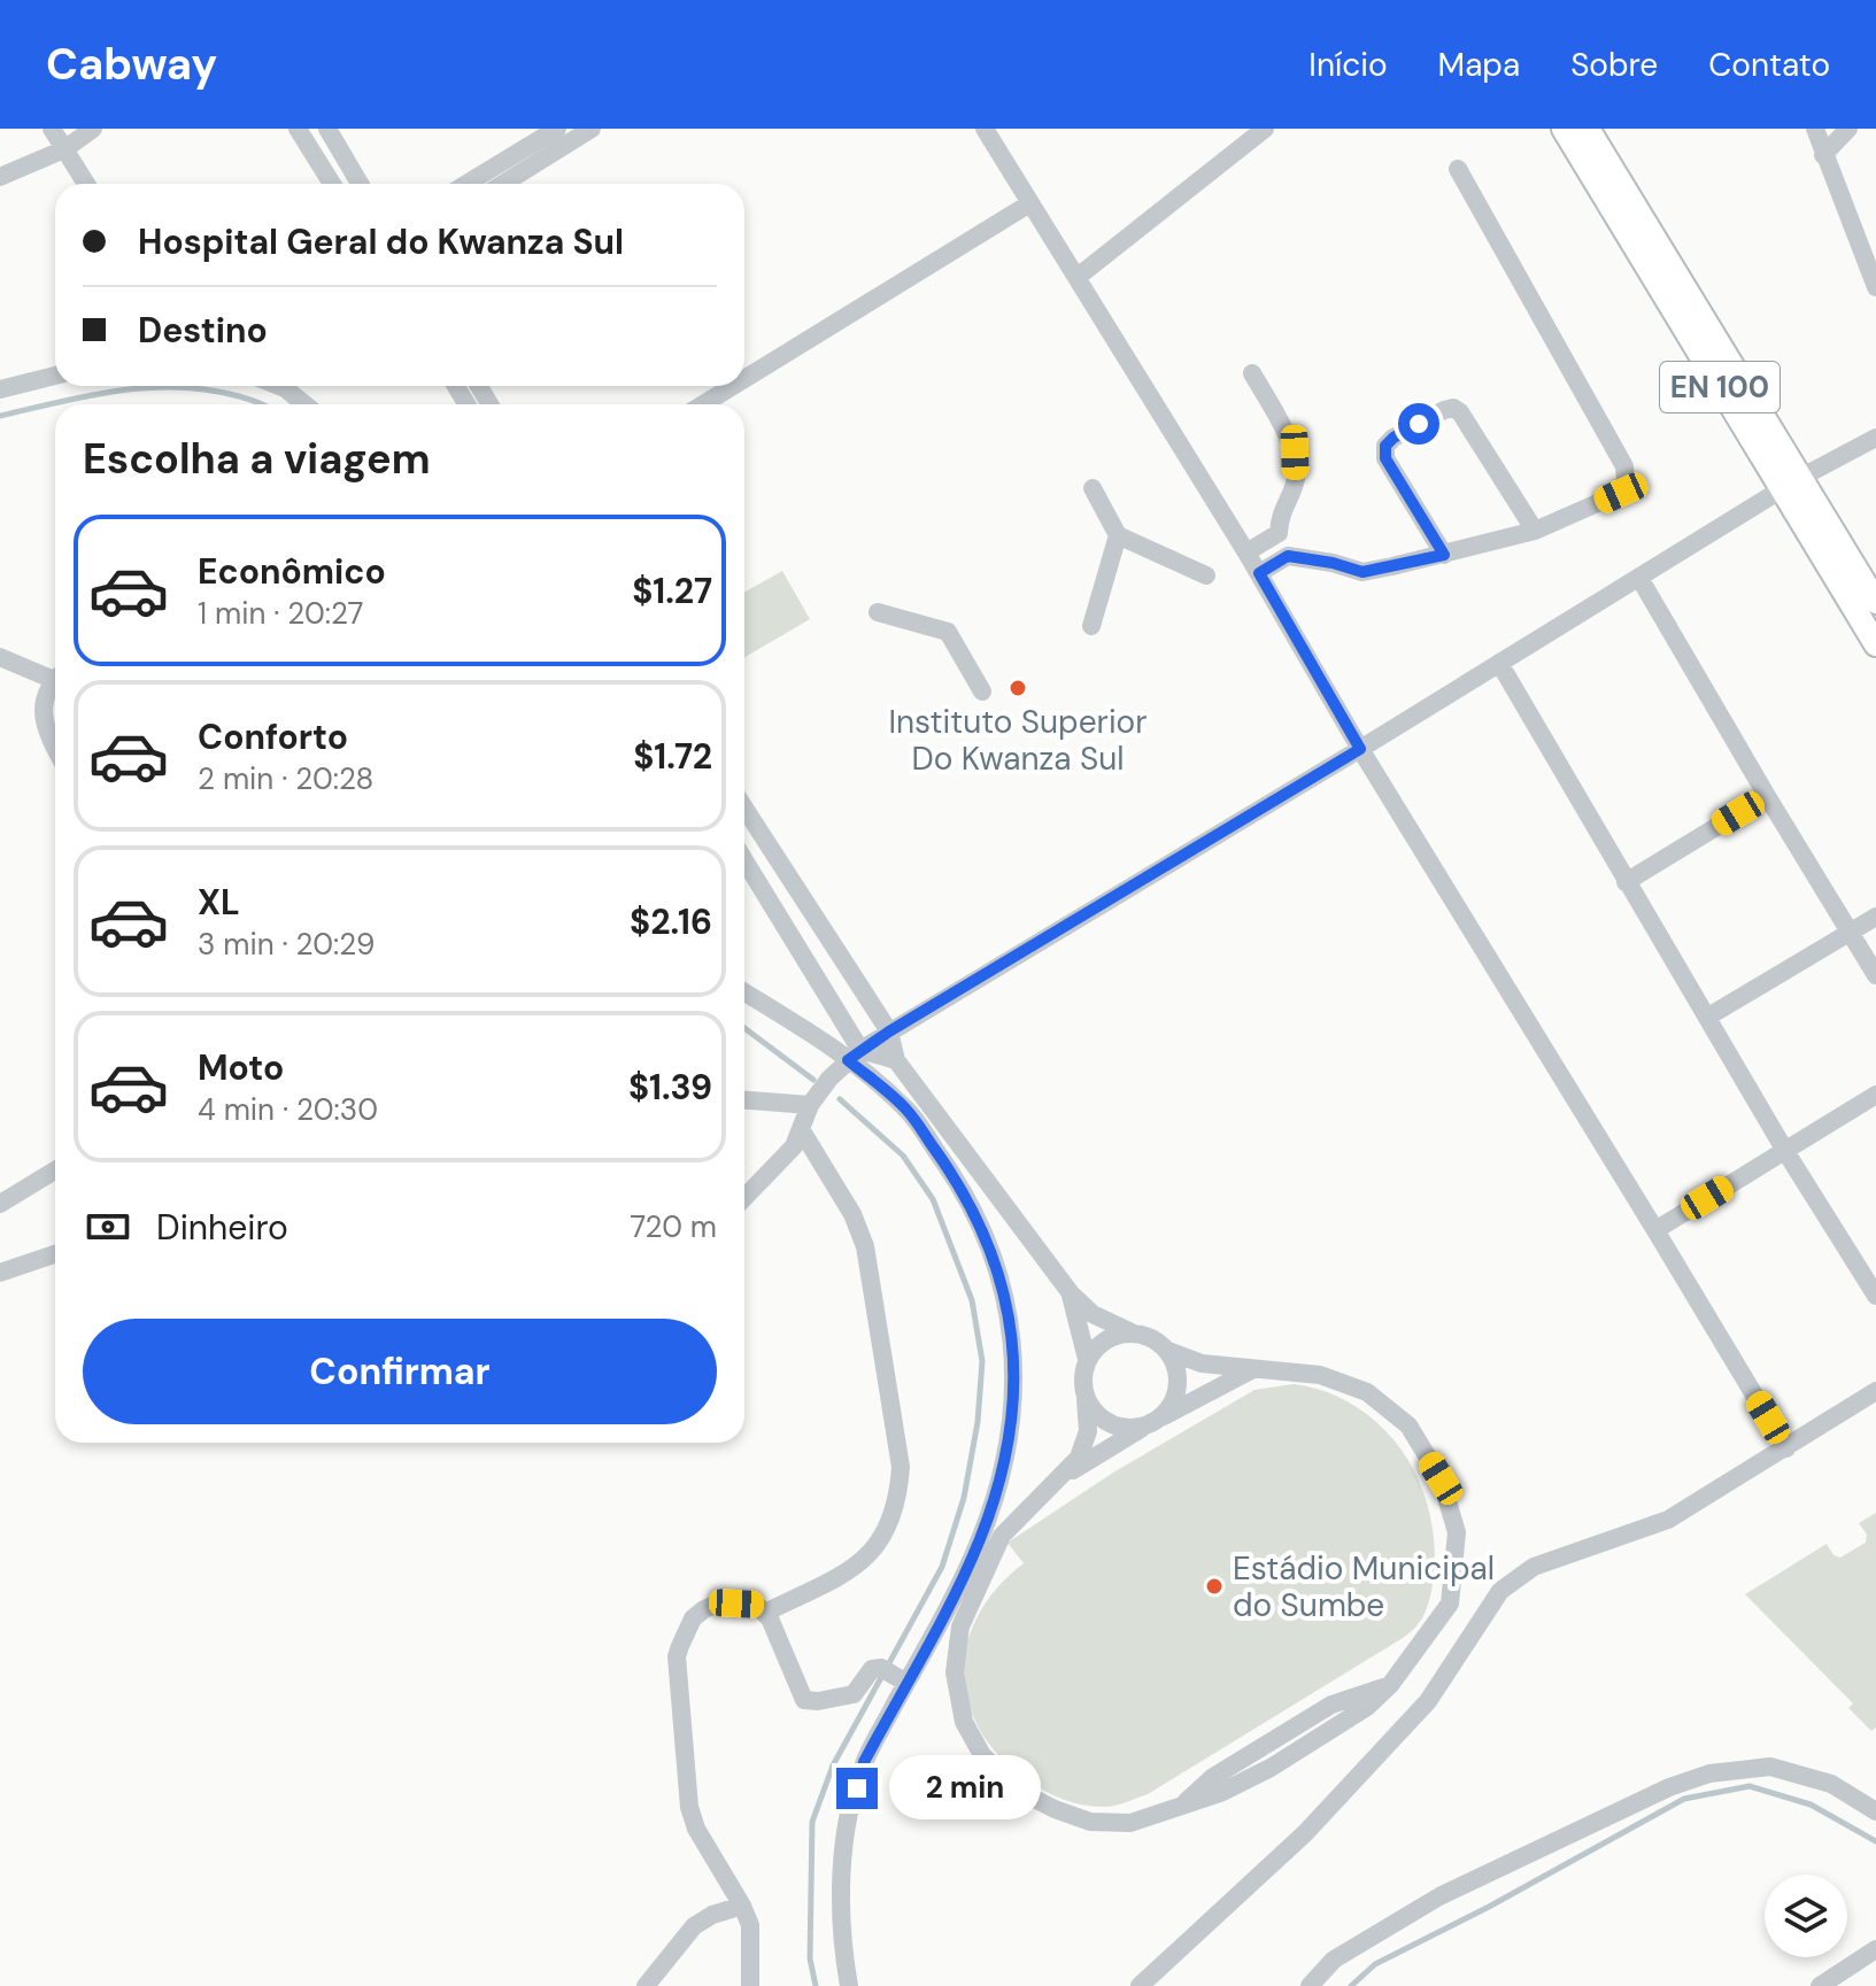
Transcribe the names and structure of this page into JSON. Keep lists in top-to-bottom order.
{
  "streets": {
    "main road": ["EN 100"]
  },
  "places": ["Instituto Superior Do Kwanza Sul", "Estádio Municipal do Sumbe"],
  "page": {
    "header": "Cabway",
    "nav": [
      "Início",
      "Mapa",
      "Sobre",
      "Contato"
    ],
    "banner": ["Hospital Geral do Kwanza Sul", "Destino"],
    "heading": "Escolha a viagem",
    "list": [
      {
        "name": "Econômico",
        "note": "1 min · 20:27",
        "value": "$1.27"
      },
      {
        "name": "Conforto",
        "note": "2 min · 20:28",
        "value": "$1.72"
      },
      {
        "name": "XL",
        "note": "3 min · 20:29",
        "value": "$2.16"
      },
      {
        "name": "Moto",
        "note": "4 min · 20:30",
        "value": "$1.39"
      }
    ],
    "pay": ["Dinheiro", "720 m"],
    "buttons": "Confirmar",
    "bubble": "2 min"
  }
}
